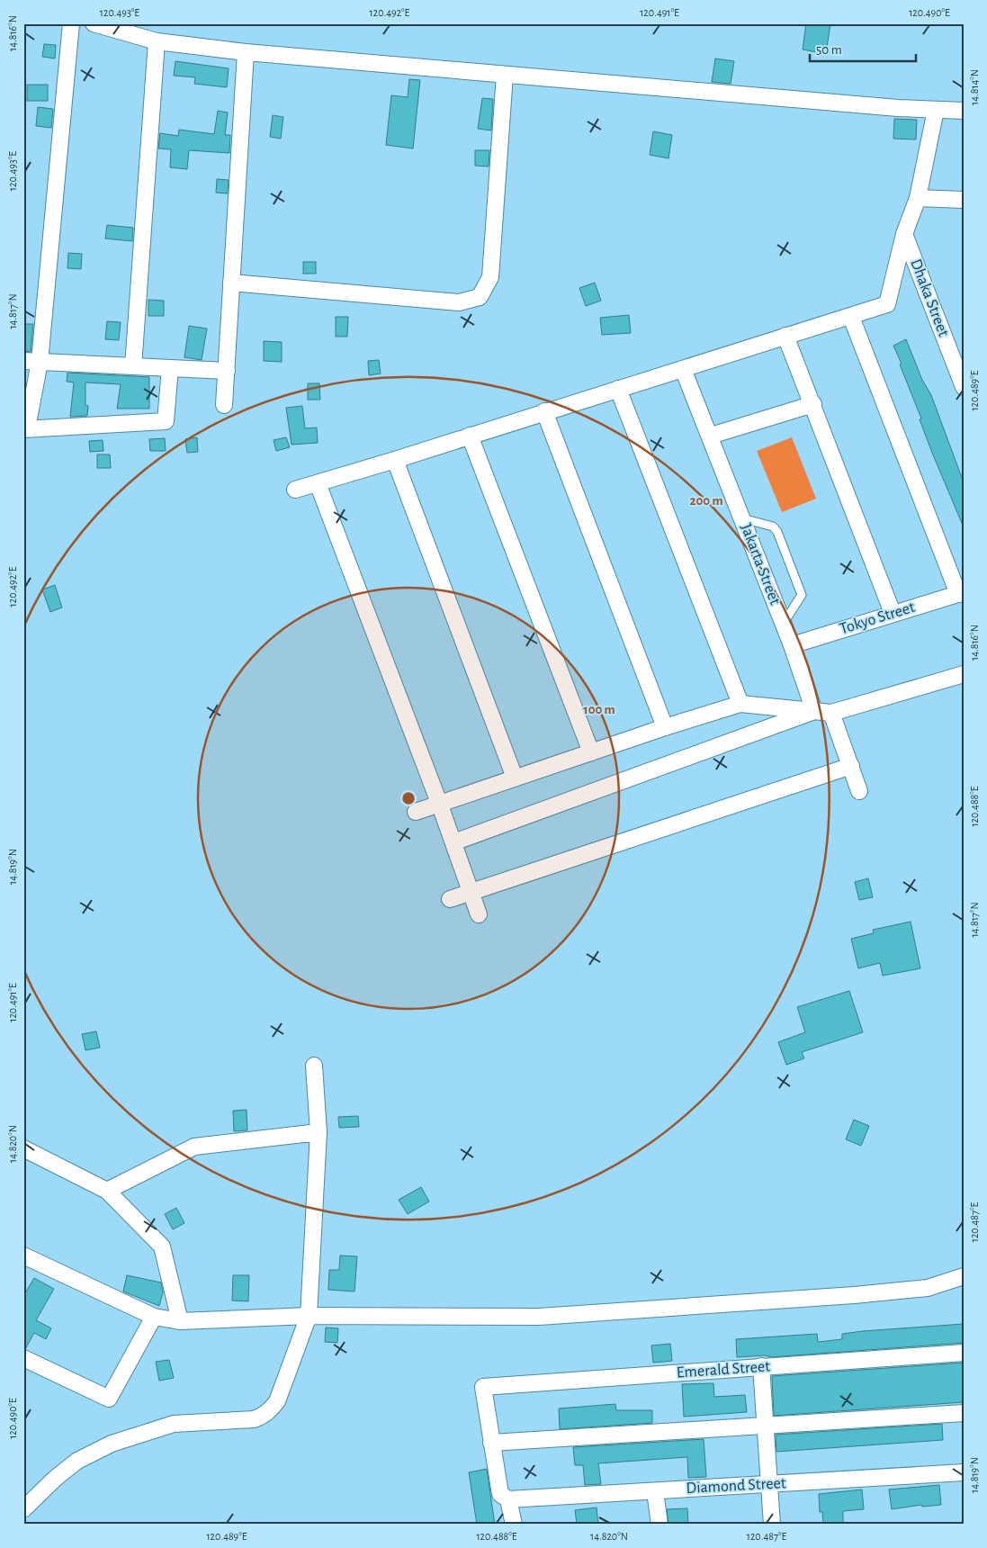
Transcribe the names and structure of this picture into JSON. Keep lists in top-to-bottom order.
{
  "streets": {
    "street": [
      "Dhaka Street",
      "Jakarta Street",
      "Tokyo Street",
      "Emerald Street",
      "Diamond Street"
    ]
  },
  "crossings": [
    ["Jakarta Street", "Tokyo Street"]
  ],
  "scale_bar": "50 m",
  "coordinates": [
    "120.493°E",
    "120.492°E",
    "120.491°E",
    "120.490°E",
    "14.816°N",
    "14.814°N",
    "14.817°N",
    "120.489°E",
    "120.488°E",
    "14.819°N",
    "14.820°N",
    "120.487°E"
  ],
  "rings": ["200 m", "100 m"]
}
